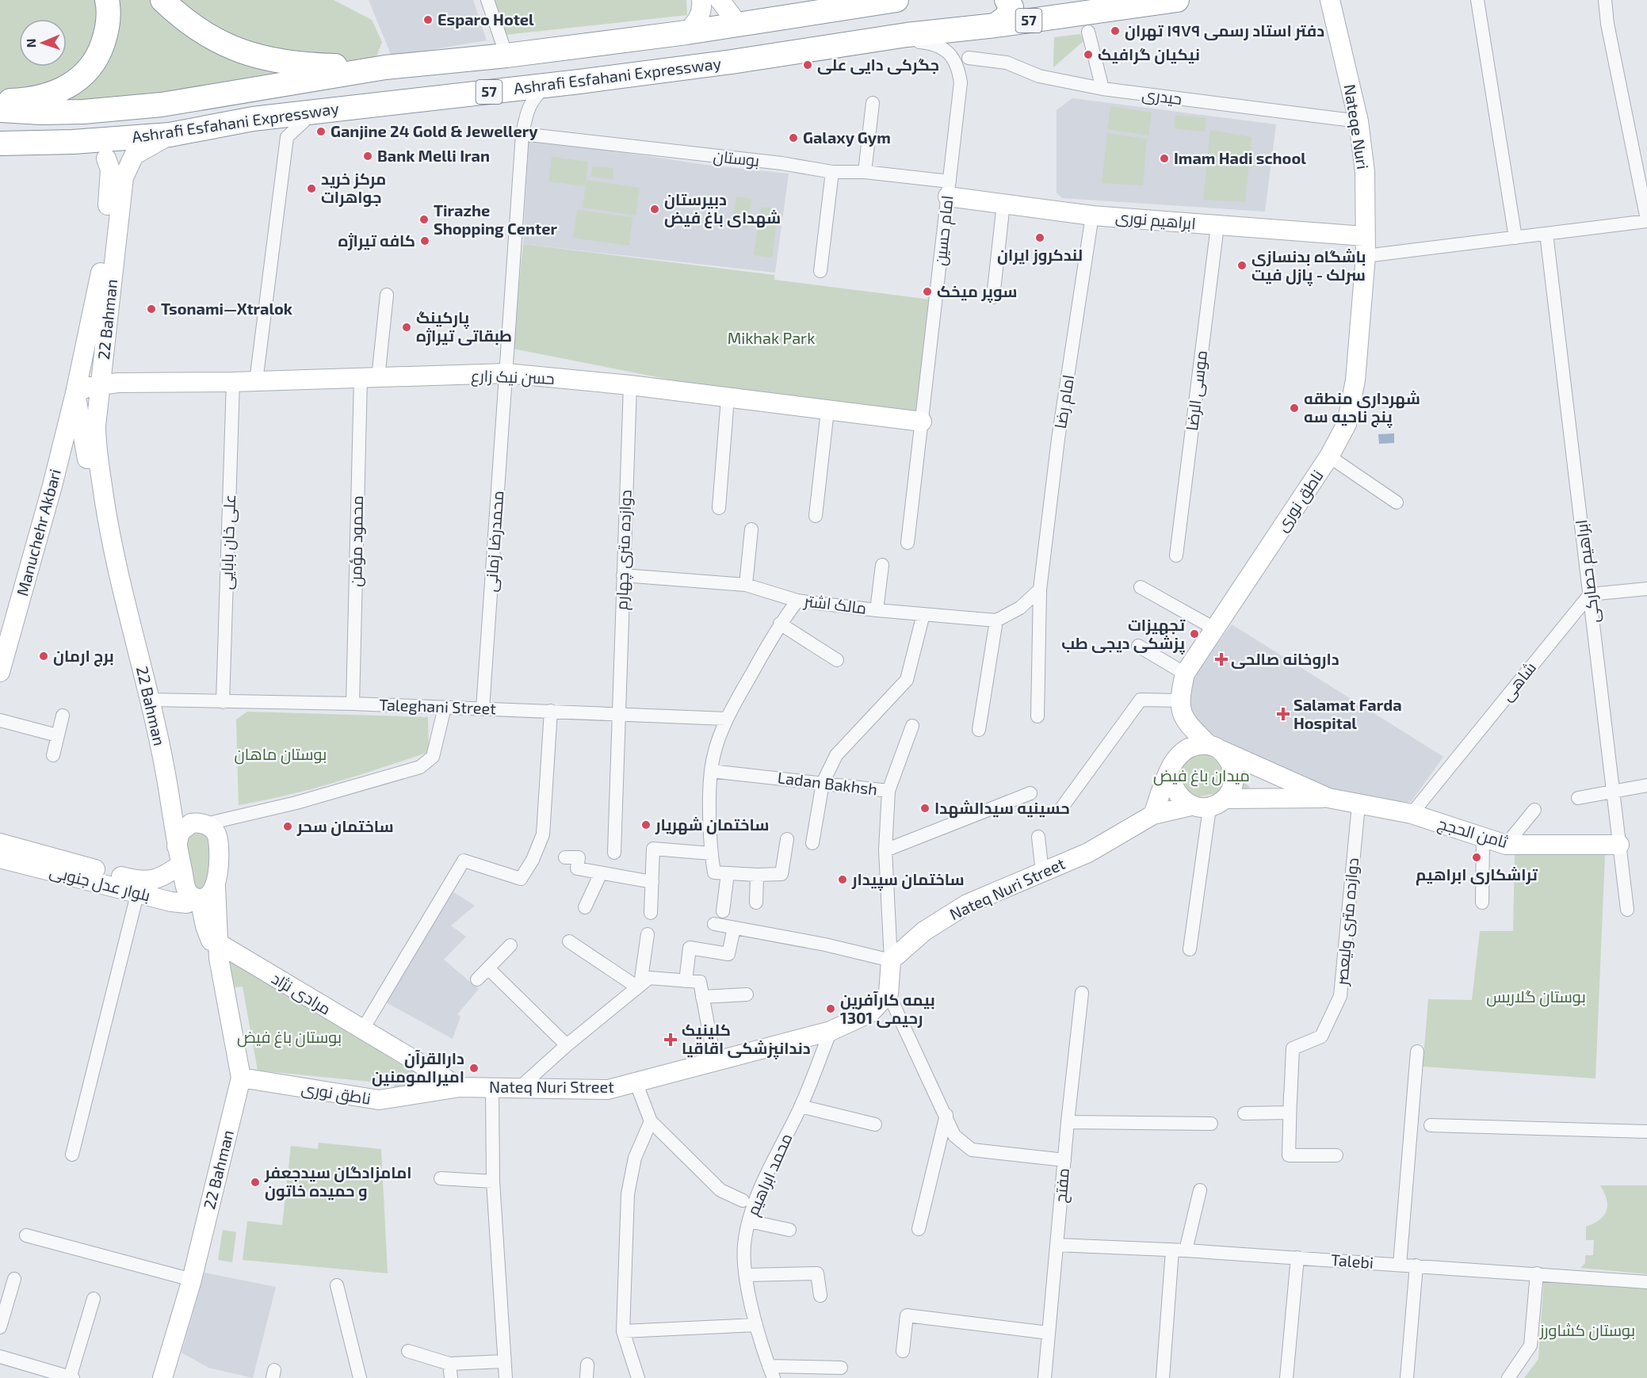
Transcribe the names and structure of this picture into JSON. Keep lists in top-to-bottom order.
{
  "streets": {
    "highway": ["57", "Ashrafi Esfahani Expressway"],
    "street": [
      "حیدری",
      "Nateqe Nuri",
      "بوستان",
      "ابراهیم نوری",
      "امام حسین",
      "22 Bahman",
      "حسن نیک زارع",
      "موسی الرضا",
      "امام رضا",
      "ناطق نوری",
      "Manuchehr Akbari",
      "محمود مؤمن",
      "محمدرضا زمانی",
      "علی خان بابایی",
      "دوازده متری چهارم",
      "ابراهیم حصارکی",
      "مالک اشتر",
      "شاهی",
      "Taleghani Street",
      "Ladan Bakhsh",
      "ثامن الحجج",
      "بلوار عدل جنوبی",
      "Nateq Nuri Street",
      "دوازده متری ولیعصر",
      "مرادی نژاد",
      "محمد ابراهیم",
      "مفتح",
      "Talebi"
    ]
  },
  "crossings": [
    ["Ashrafi Esfahani Expressway", "امام حسین"],
    ["Ashrafi Esfahani Expressway", "22 Bahman"],
    ["Ashrafi Esfahani Expressway", "محمدرضا زمانی"],
    ["حیدری", "Nateqe Nuri"],
    ["Nateqe Nuri", "ابراهیم نوری"],
    ["Nateqe Nuri", "ناطق نوری"],
    ["بوستان", "ابراهیم نوری"],
    ["بوستان", "امام حسین"],
    ["بوستان", "محمدرضا زمانی"],
    ["ابراهیم نوری", "امام حسین"],
    ["ابراهیم نوری", "موسی الرضا"],
    ["ابراهیم نوری", "امام رضا"],
    ["امام حسین", "حسن نیک زارع"],
    ["22 Bahman", "حسن نیک زارع"],
    ["22 Bahman", "ناطق نوری"],
    ["22 Bahman", "Manuchehr Akbari"],
    ["22 Bahman", "Taleghani Street"],
    ["22 Bahman", "بلوار عدل جنوبی"],
    ["22 Bahman", "مرادی نژاد"],
    ["حسن نیک زارع", "Manuchehr Akbari"],
    ["حسن نیک زارع", "محمود مؤمن"],
    ["حسن نیک زارع", "محمدرضا زمانی"],
    ["حسن نیک زارع", "علی خان بابایی"],
    ["حسن نیک زارع", "دوازده متری چهارم"],
    ["ناطق نوری", "Nateq Nuri Street"],
    ["ناطق نوری", "مرادی نژاد"],
    ["محمود مؤمن", "Taleghani Street"],
    ["محمدرضا زمانی", "Taleghani Street"],
    ["علی خان بابایی", "Taleghani Street"],
    ["دوازده متری چهارم", "مالک اشتر"],
    ["دوازده متری چهارم", "Taleghani Street"],
    ["ابراهیم حصارکی", "شاهی"],
    ["ابراهیم حصارکی", "ثامن الحجج"],
    ["شاهی", "ثامن الحجج"],
    ["Ladan Bakhsh", "Nateq Nuri Street"],
    ["ثامن الحجج", "دوازده متری ولیعصر"],
    ["Nateq Nuri Street", "مرادی نژاد"],
    ["Nateq Nuri Street", "محمد ابراهیم"],
    ["مفتح", "Talebi"]
  ],
  "parks": [
    "Mikhak Park",
    "بوستان ماهان",
    "میدان باغ فیض",
    "بوستان گلاریس",
    "بوستان باغ فیض",
    "بوستان کشاورز"
  ],
  "places": {
    "other": [
      "Esparo Hotel",
      "دفتر استاد رسمی ۱۹۷۹ تهران",
      "نیکیان گرافیک",
      "جگرکی دایی علی",
      "Ganjine 24 Gold & Jewellery",
      "Galaxy Gym",
      "Bank Melli Iran",
      "Imam Hadi school",
      "مرکز خرید جواهرات",
      "دبیرستان شهدای باغ فیض",
      "Tirazhe Shopping Center",
      "لندکروز ایران",
      "کافه تیراژه",
      "باشگاه بدنسازی سرلک - پازل فیت",
      "سوپر میخک",
      "Tsonami—Xtralok",
      "پارکینگ طبقاتی تیراژه",
      "شهرداری منطقه پنج ناحیه سه",
      "تجهیزات پزشکی دیجی طب",
      "برج ارمان",
      "حسینیه سیدالشهدا",
      "ساختمان شهریار",
      "ساختمان سحر",
      "تراشکاری ابراهیم",
      "ساختمان سپیدار",
      "بیمه کارآفرین 1301 رحیمی",
      "دارالقرآن امیرالمومنین",
      "امامزادگان سیدجعفر و حمیده خاتون"
    ],
    "health": ["داروخانه صالحی", "Salamat Farda Hospital", "کلینیک دندانپزشکی اقاقیا"]
  },
  "north": "left"
}
